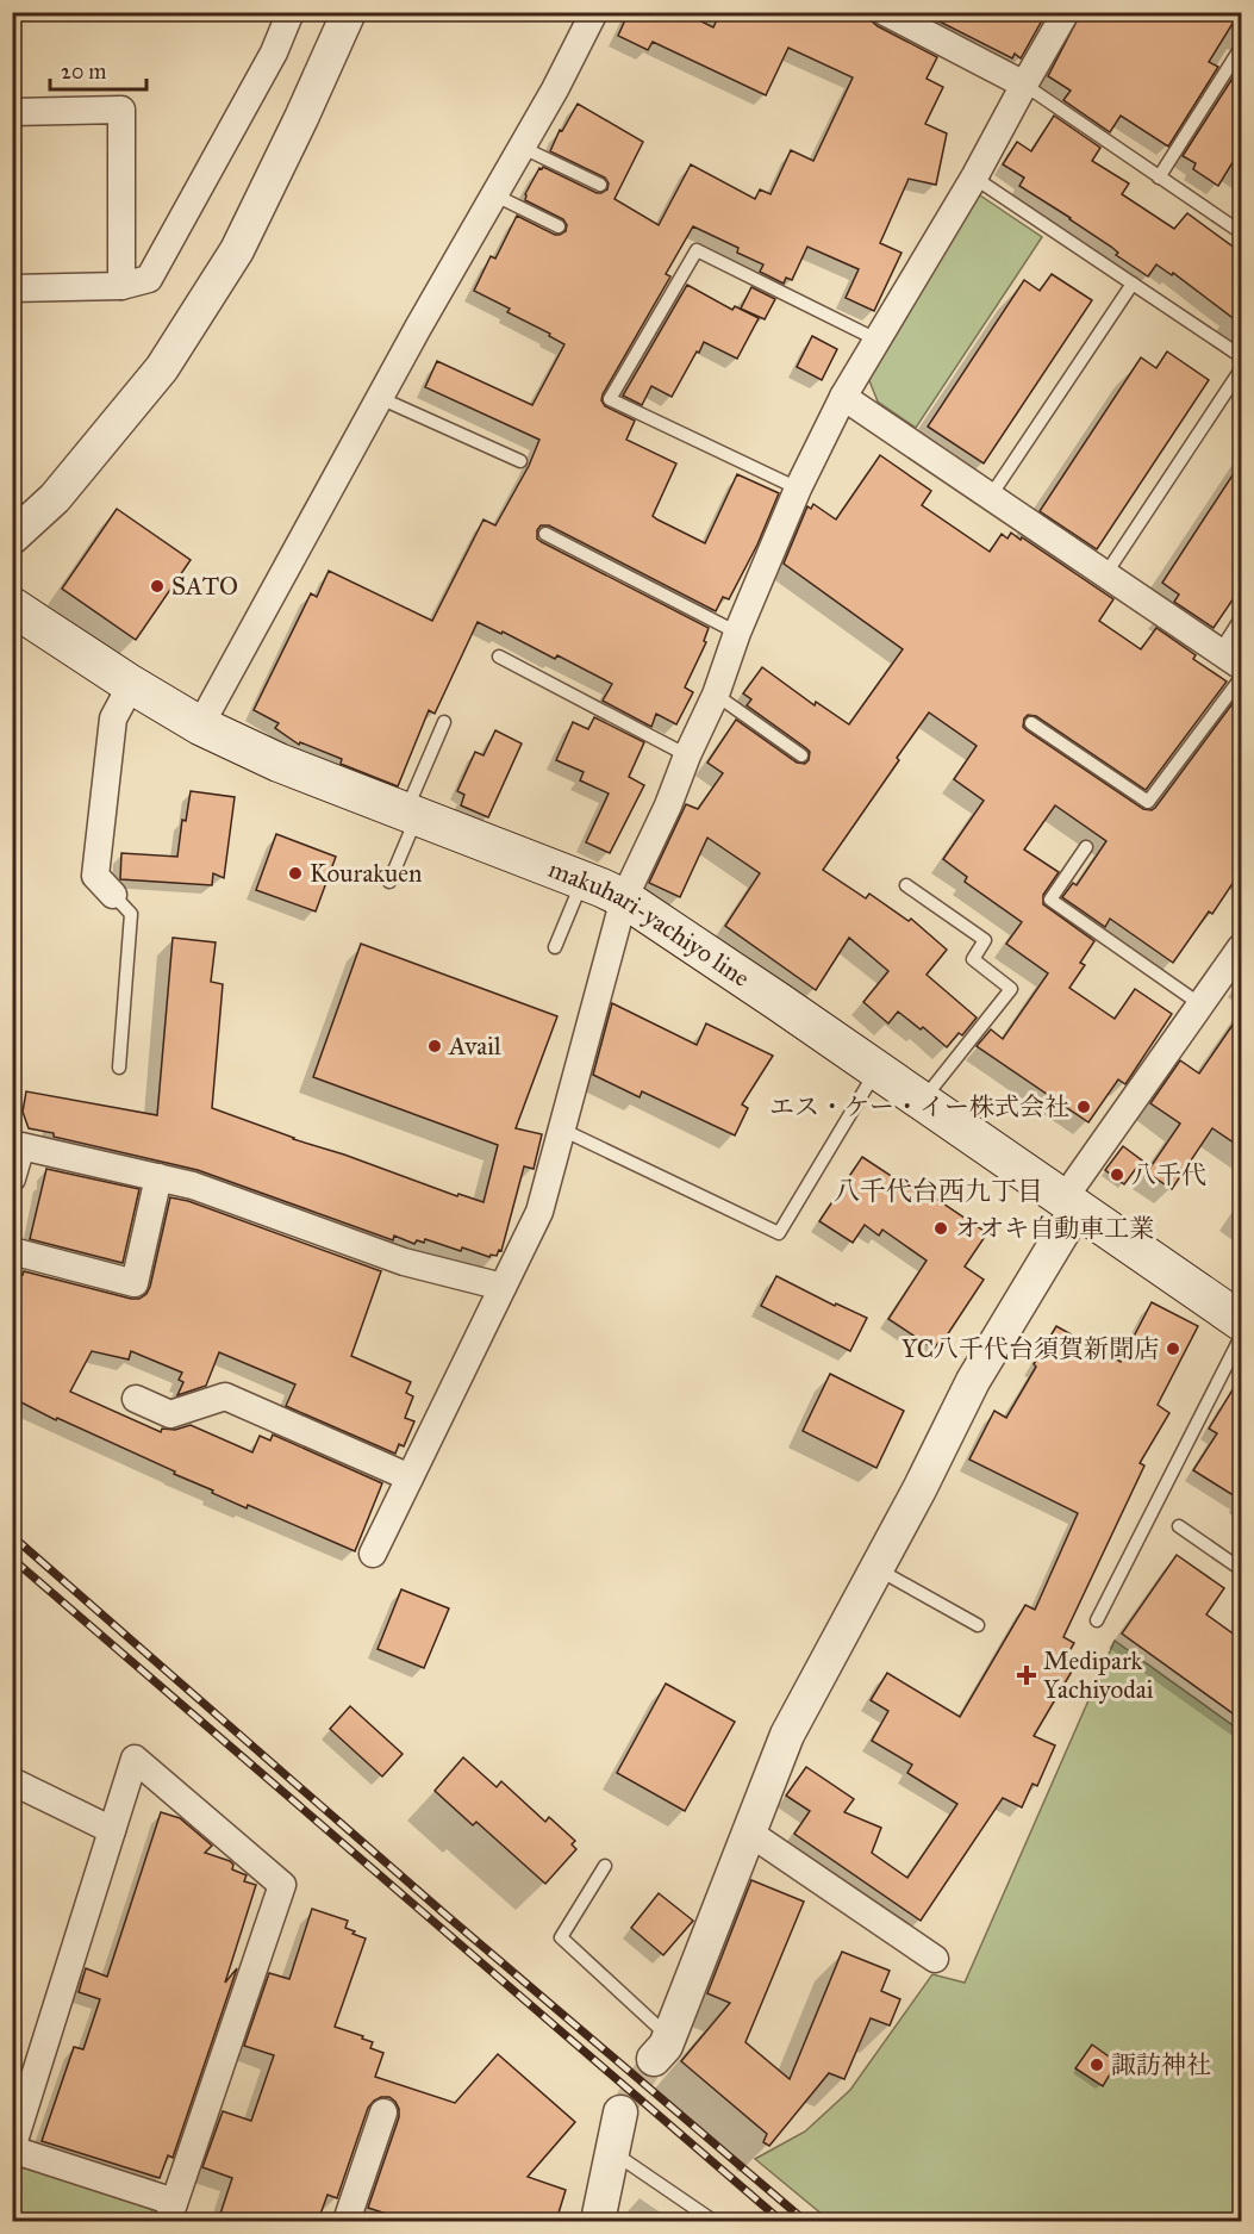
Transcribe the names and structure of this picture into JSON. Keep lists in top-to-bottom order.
{
  "streets": {
    "main road": ["makuhari-yachiyo line"]
  },
  "districts": ["八千代台西九丁目"],
  "places": {
    "other": [
      "SATO",
      "Kourakuen",
      "Avail",
      "エス・ケー・イー株式会社",
      "八千代",
      "オオキ自動車工業",
      "YC八千代台須賀新聞店",
      "諏訪神社"
    ],
    "health": ["Medipark Yachiyodai"]
  },
  "scale_bar": "20 m"
}
